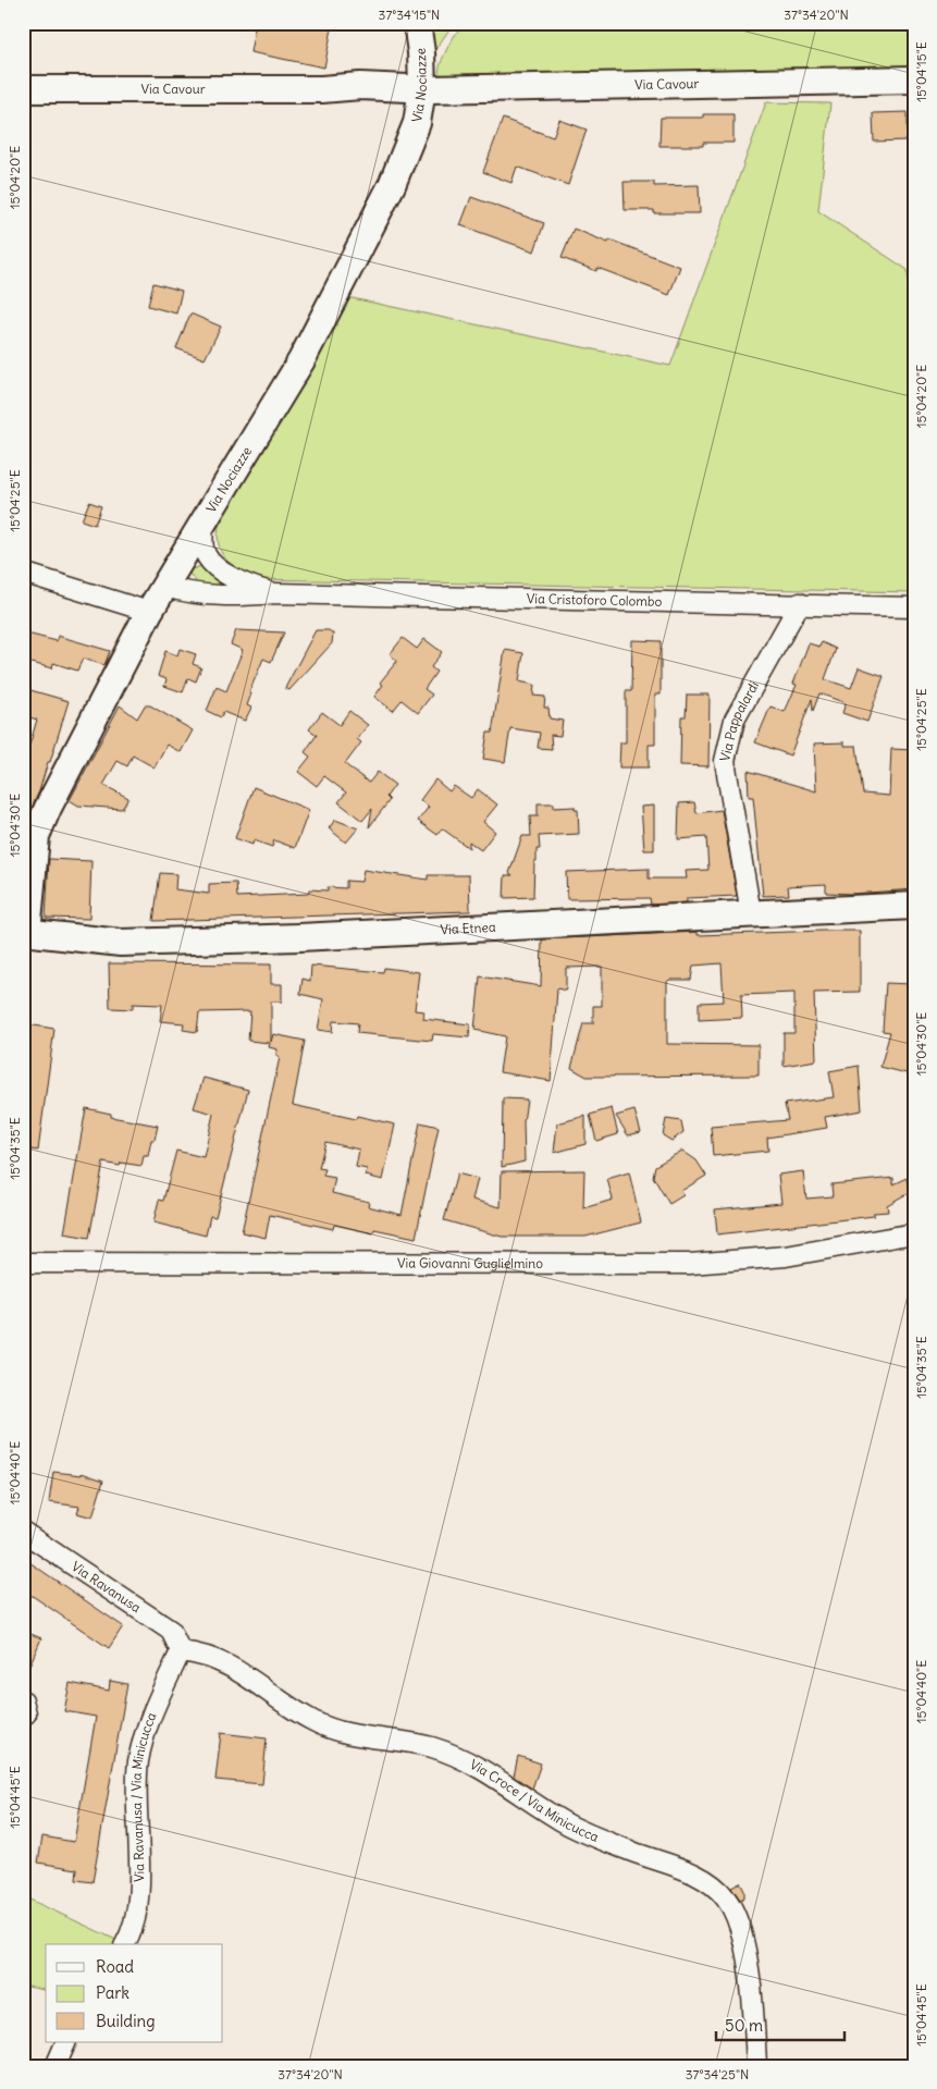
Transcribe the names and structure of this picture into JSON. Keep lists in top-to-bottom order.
{
  "streets": {
    "street": [
      "Via Cavour",
      "Via Nociazze",
      "Via Cristoforo Colombo",
      "Via Pappalardi",
      "Via Etnea",
      "Via Giovanni Guglielmino",
      "Via Ravanusa",
      "Via Ravanusa / Via Minicucca",
      "Via Croce / Via Minicucca"
    ]
  },
  "crossings": [
    ["Via Cavour", "Via Nociazze"],
    ["Via Nociazze", "Via Etnea"],
    ["Via Cristoforo Colombo", "Via Pappalardi"],
    ["Via Pappalardi", "Via Etnea"],
    ["Via Ravanusa", "Via Ravanusa / Via Minicucca"],
    ["Via Ravanusa", "Via Croce / Via Minicucca"],
    ["Via Ravanusa / Via Minicucca", "Via Croce / Via Minicucca"]
  ],
  "legend": ["Road", "Park", "Building"],
  "scale_bar": "50 m",
  "coordinates": [
    "37°34'15\"N",
    "37°34'20\"N",
    "15°04'15\"E",
    "15°04'20\"E",
    "15°04'25\"E",
    "15°04'30\"E",
    "15°04'35\"E",
    "15°04'40\"E",
    "15°04'45\"E",
    "37°34'25\"N"
  ]
}
